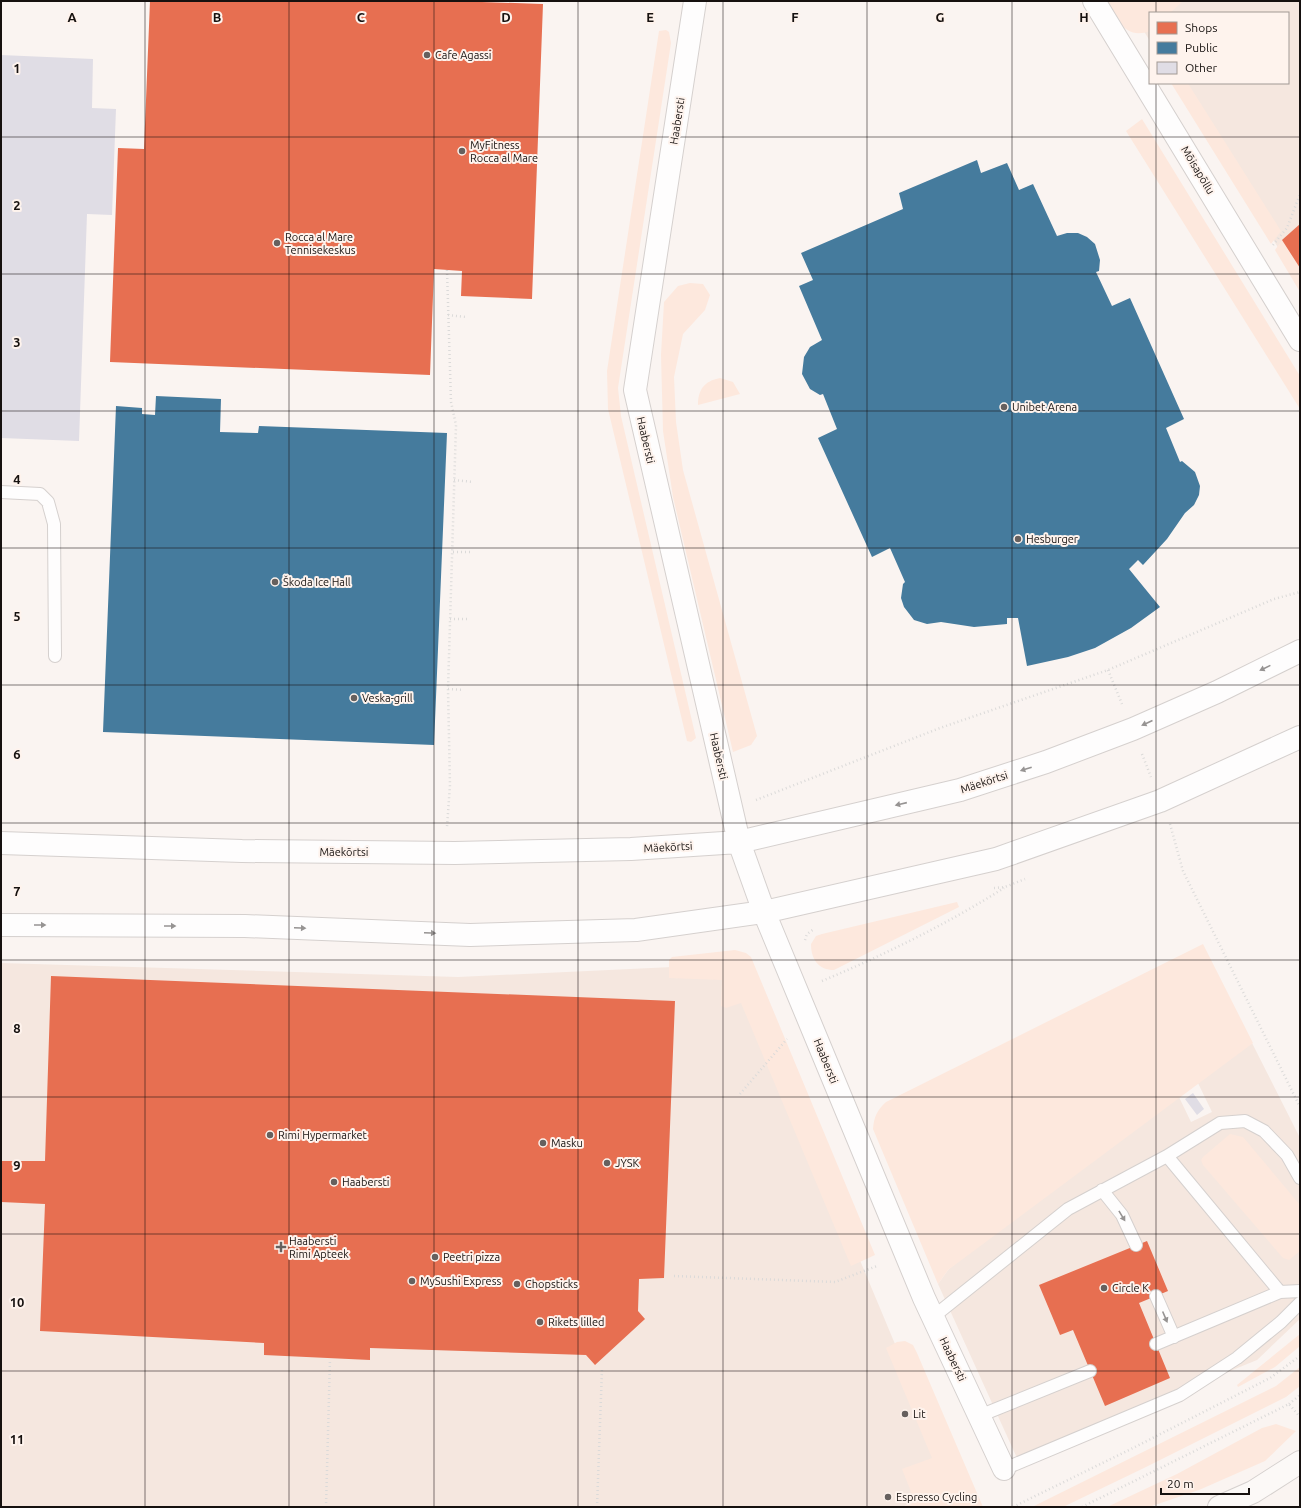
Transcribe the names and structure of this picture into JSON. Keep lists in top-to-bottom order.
{
  "streets": {
    "street": ["Haabersti", "Mõisapõllu", "Mäekõrtsi"]
  },
  "crossings": [
    ["Haabersti", "Mäekõrtsi"]
  ],
  "places": {
    "other": [
      "Cafe Agassi",
      "MyFitness Rocca al Mare",
      "Rocca al Mare Tennisekeskus",
      "Unibet Arena",
      "Hesburger",
      "Škoda Ice Hall",
      "Veska-grill",
      "Rimi Hypermarket",
      "Masku",
      "JYSK",
      "Haabersti",
      "Peetri pizza",
      "MySushi Express",
      "Chopsticks",
      "Circle K",
      "Rikets lilled",
      "Lit",
      "Espresso Cycling"
    ],
    "health": ["Haabersti Rimi Apteek"]
  },
  "legend": ["Shops", "Public", "Other"],
  "scale_bar": "20 m",
  "grid": {
    "columns": [
      "A",
      "B",
      "C",
      "D",
      "E",
      "F",
      "G",
      "H"
    ],
    "rows": [
      "1",
      "2",
      "3",
      "4",
      "5",
      "6",
      "7",
      "8",
      "9",
      "10",
      "11"
    ]
  }
}
